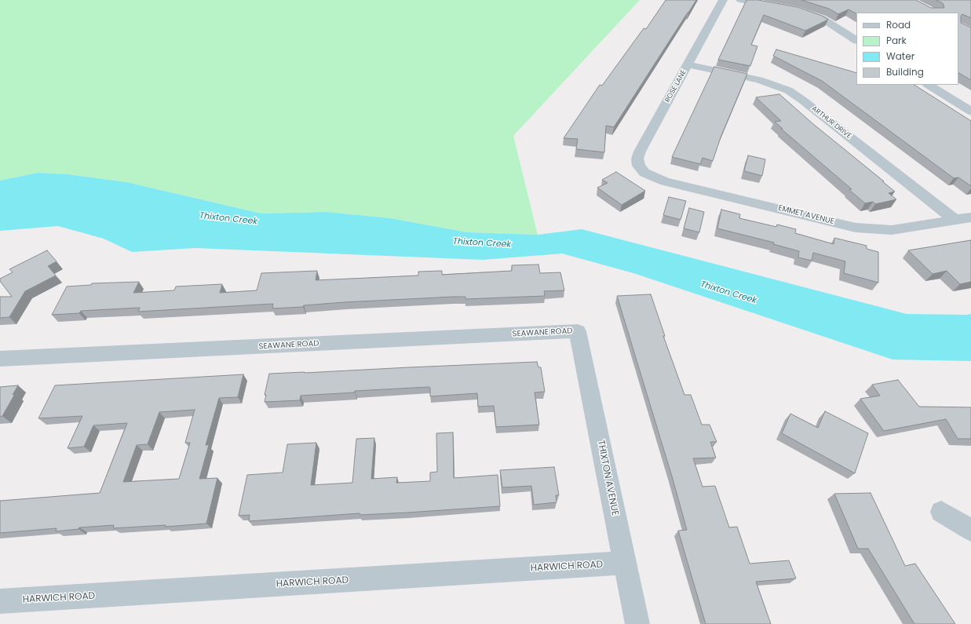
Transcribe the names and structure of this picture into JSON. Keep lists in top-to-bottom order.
{
  "streets": {
    "street": [
      "ROSE LANE",
      "ARTHUR DRIVE",
      "EMMET AVENUE",
      "SEAWANE ROAD",
      "THIXTON AVENUE",
      "HARWICH ROAD"
    ]
  },
  "crossings": [
    ["ROSE LANE", "ARTHUR DRIVE"],
    ["ROSE LANE", "EMMET AVENUE"],
    ["ARTHUR DRIVE", "EMMET AVENUE"],
    ["SEAWANE ROAD", "THIXTON AVENUE"],
    ["THIXTON AVENUE", "HARWICH ROAD"]
  ],
  "water": ["Thixton Creek"],
  "legend": [
    "Road",
    "Park",
    "Water",
    "Building"
  ]
}
